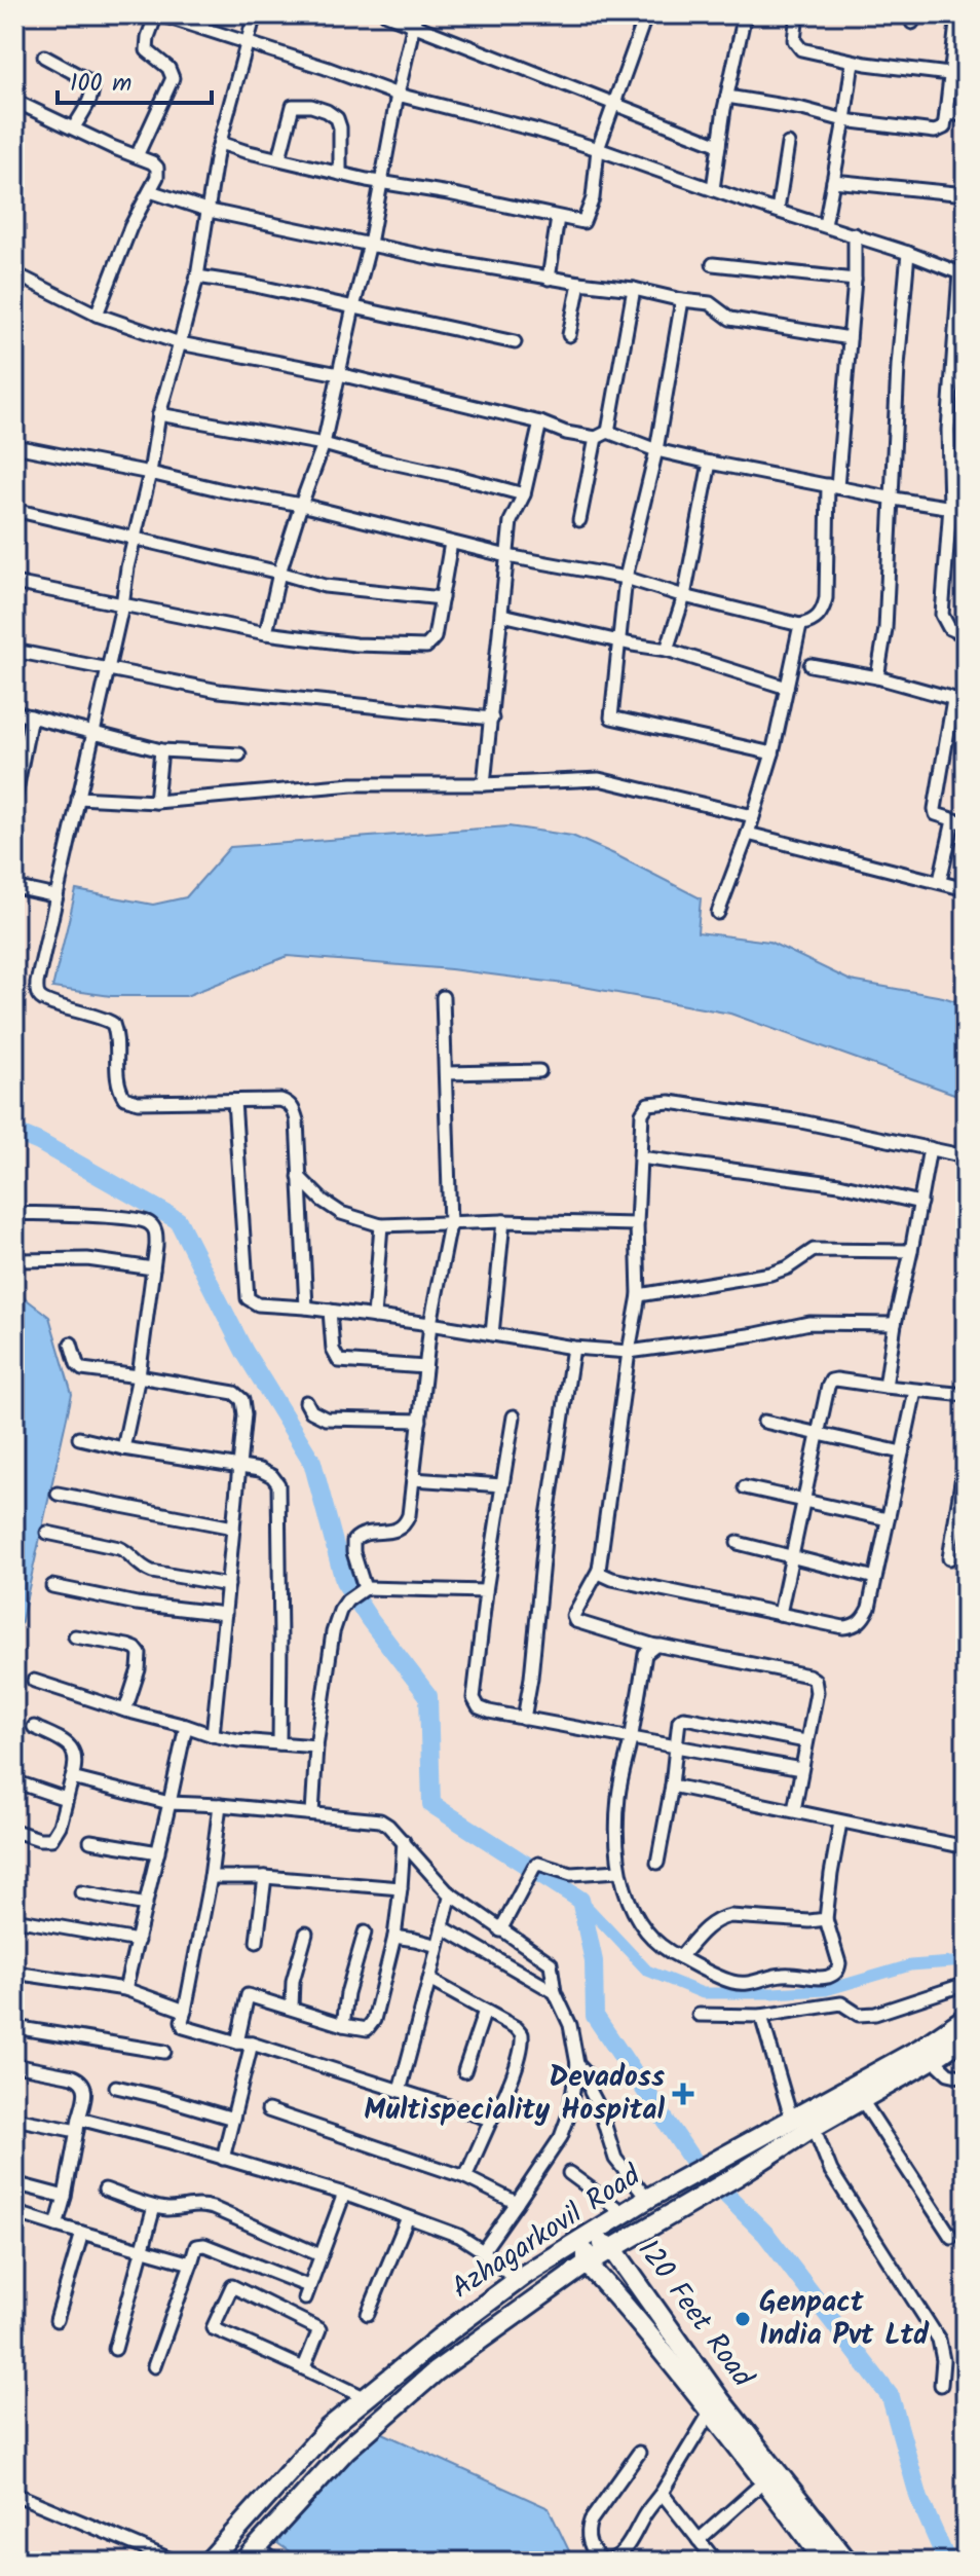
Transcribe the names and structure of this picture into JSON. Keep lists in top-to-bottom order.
{
  "streets": {
    "main road": ["Azhagarkovil Road", "120 Feet Road"]
  },
  "crossings": [
    ["Azhagarkovil Road", "120 Feet Road"]
  ],
  "places": {
    "health": ["Devadoss Multispeciality Hospital"],
    "other": ["Genpact India Pvt Ltd"]
  },
  "scale_bar": "100 m"
}
